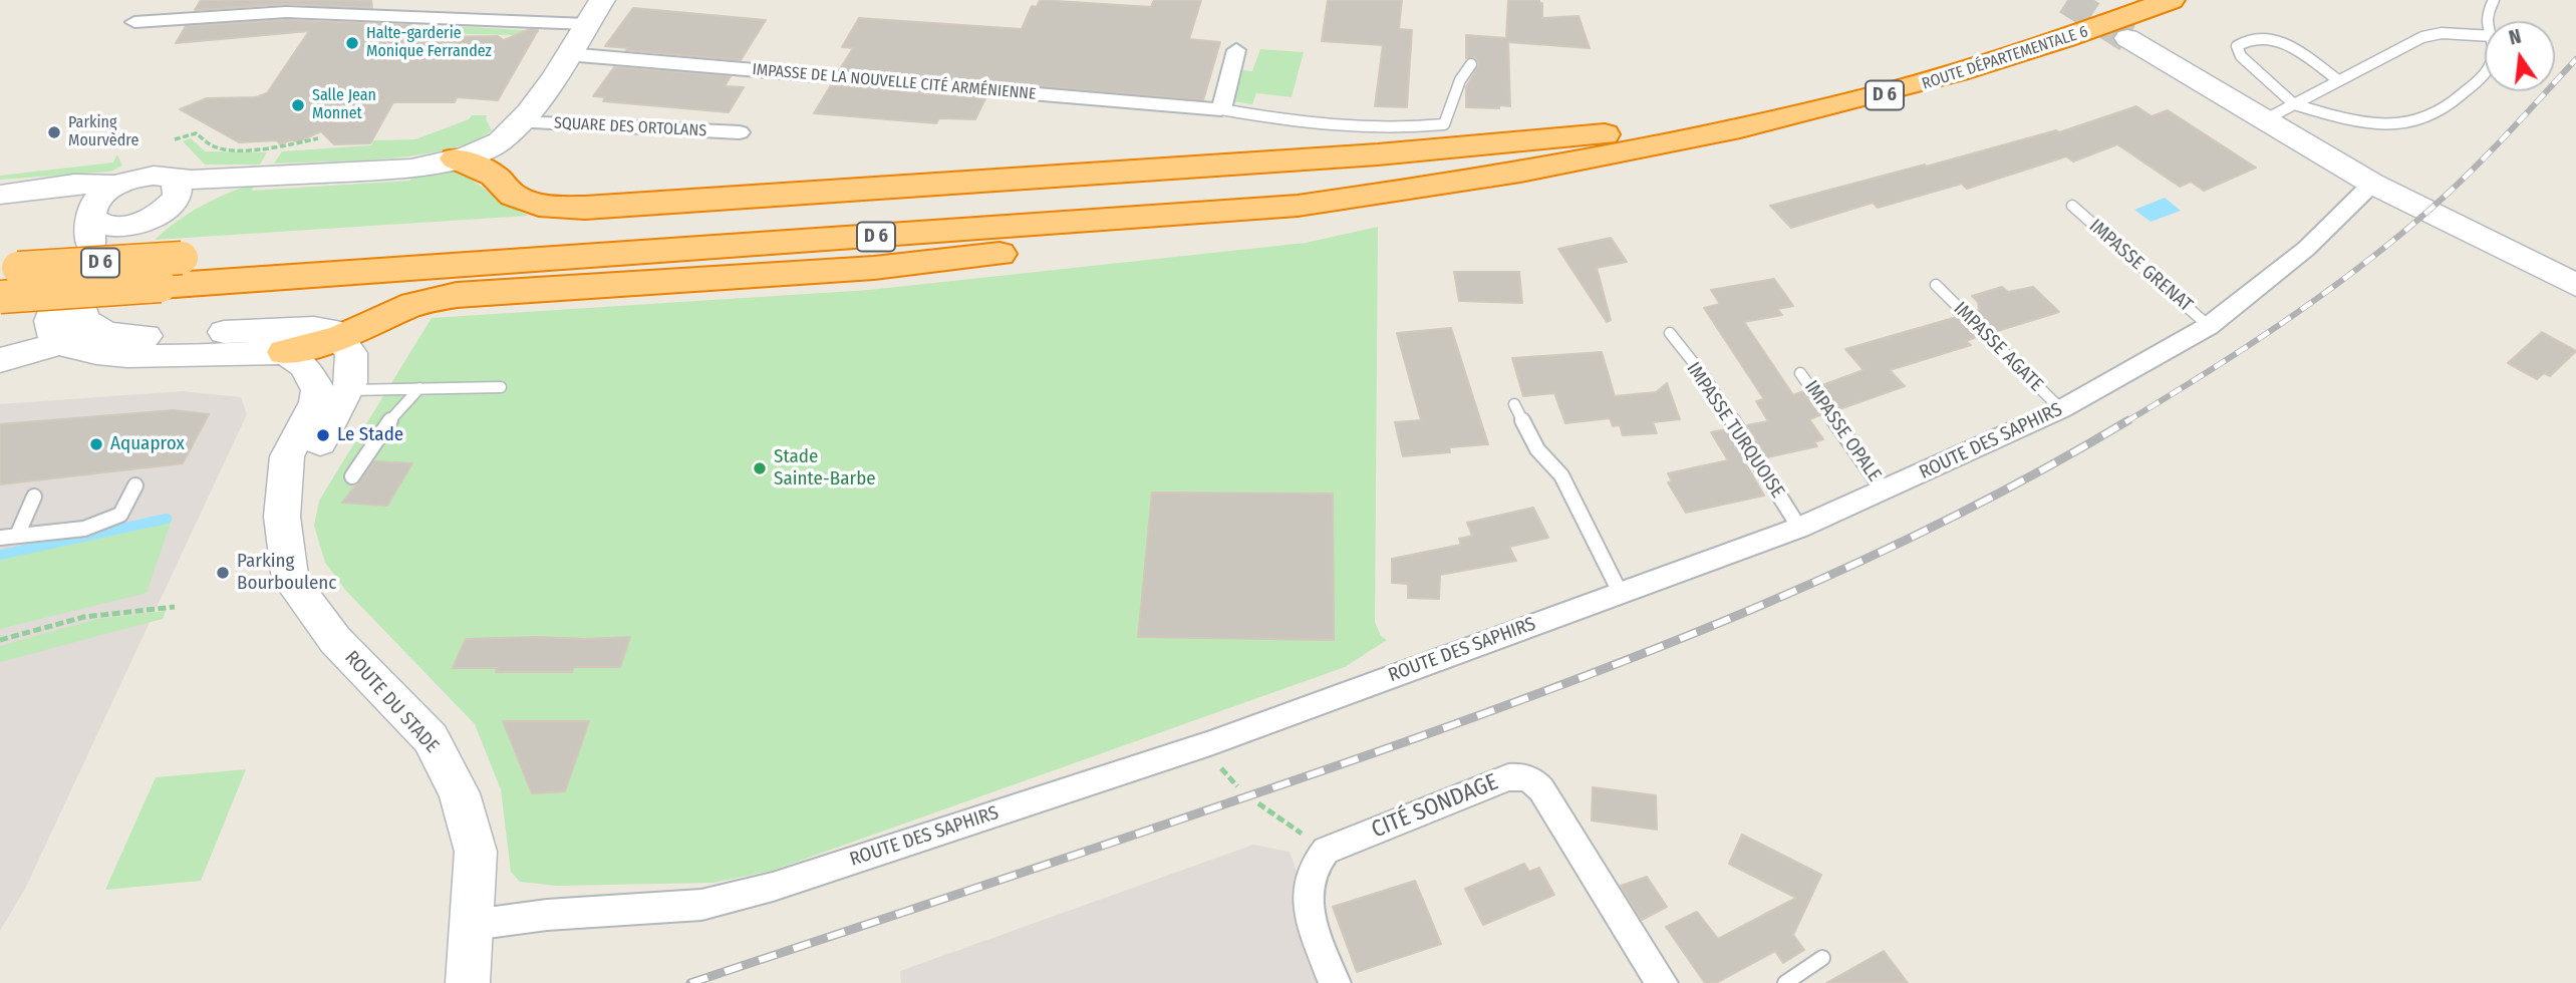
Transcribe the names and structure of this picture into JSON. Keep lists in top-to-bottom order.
{
  "streets": {
    "highway": ["ROUTE DÉPARTEMENTALE 6", "D 6"],
    "street": [
      "IMPASSE DE LA NOUVELLE CITÉ ARMÉNIENNE",
      "SQUARE DES ORTOLANS",
      "ROUTE DES SAPHIRS",
      "ROUTE DU STADE",
      "CITÉ SONDAGE"
    ],
    "lane": [
      "IMPASSE GRENAT",
      "IMPASSE AGATE",
      "IMPASSE TURQUOISE",
      "IMPASSE OPALE"
    ]
  },
  "crossings": [
    ["ROUTE DÉPARTEMENTALE 6", "D 6"],
    ["IMPASSE GRENAT", "ROUTE DES SAPHIRS"],
    ["IMPASSE AGATE", "ROUTE DES SAPHIRS"],
    ["IMPASSE TURQUOISE", "ROUTE DES SAPHIRS"],
    ["IMPASSE OPALE", "ROUTE DES SAPHIRS"],
    ["ROUTE DES SAPHIRS", "ROUTE DU STADE"]
  ],
  "places": [
    "Halte-garderie Monique Ferrandez",
    "Salle Jean Monnet",
    "Parking Mourvèdre",
    "Le Stade",
    "Aquaprox",
    "Stade Sainte-Barbe",
    "Parking Bourboulenc"
  ],
  "north": "top"
}
